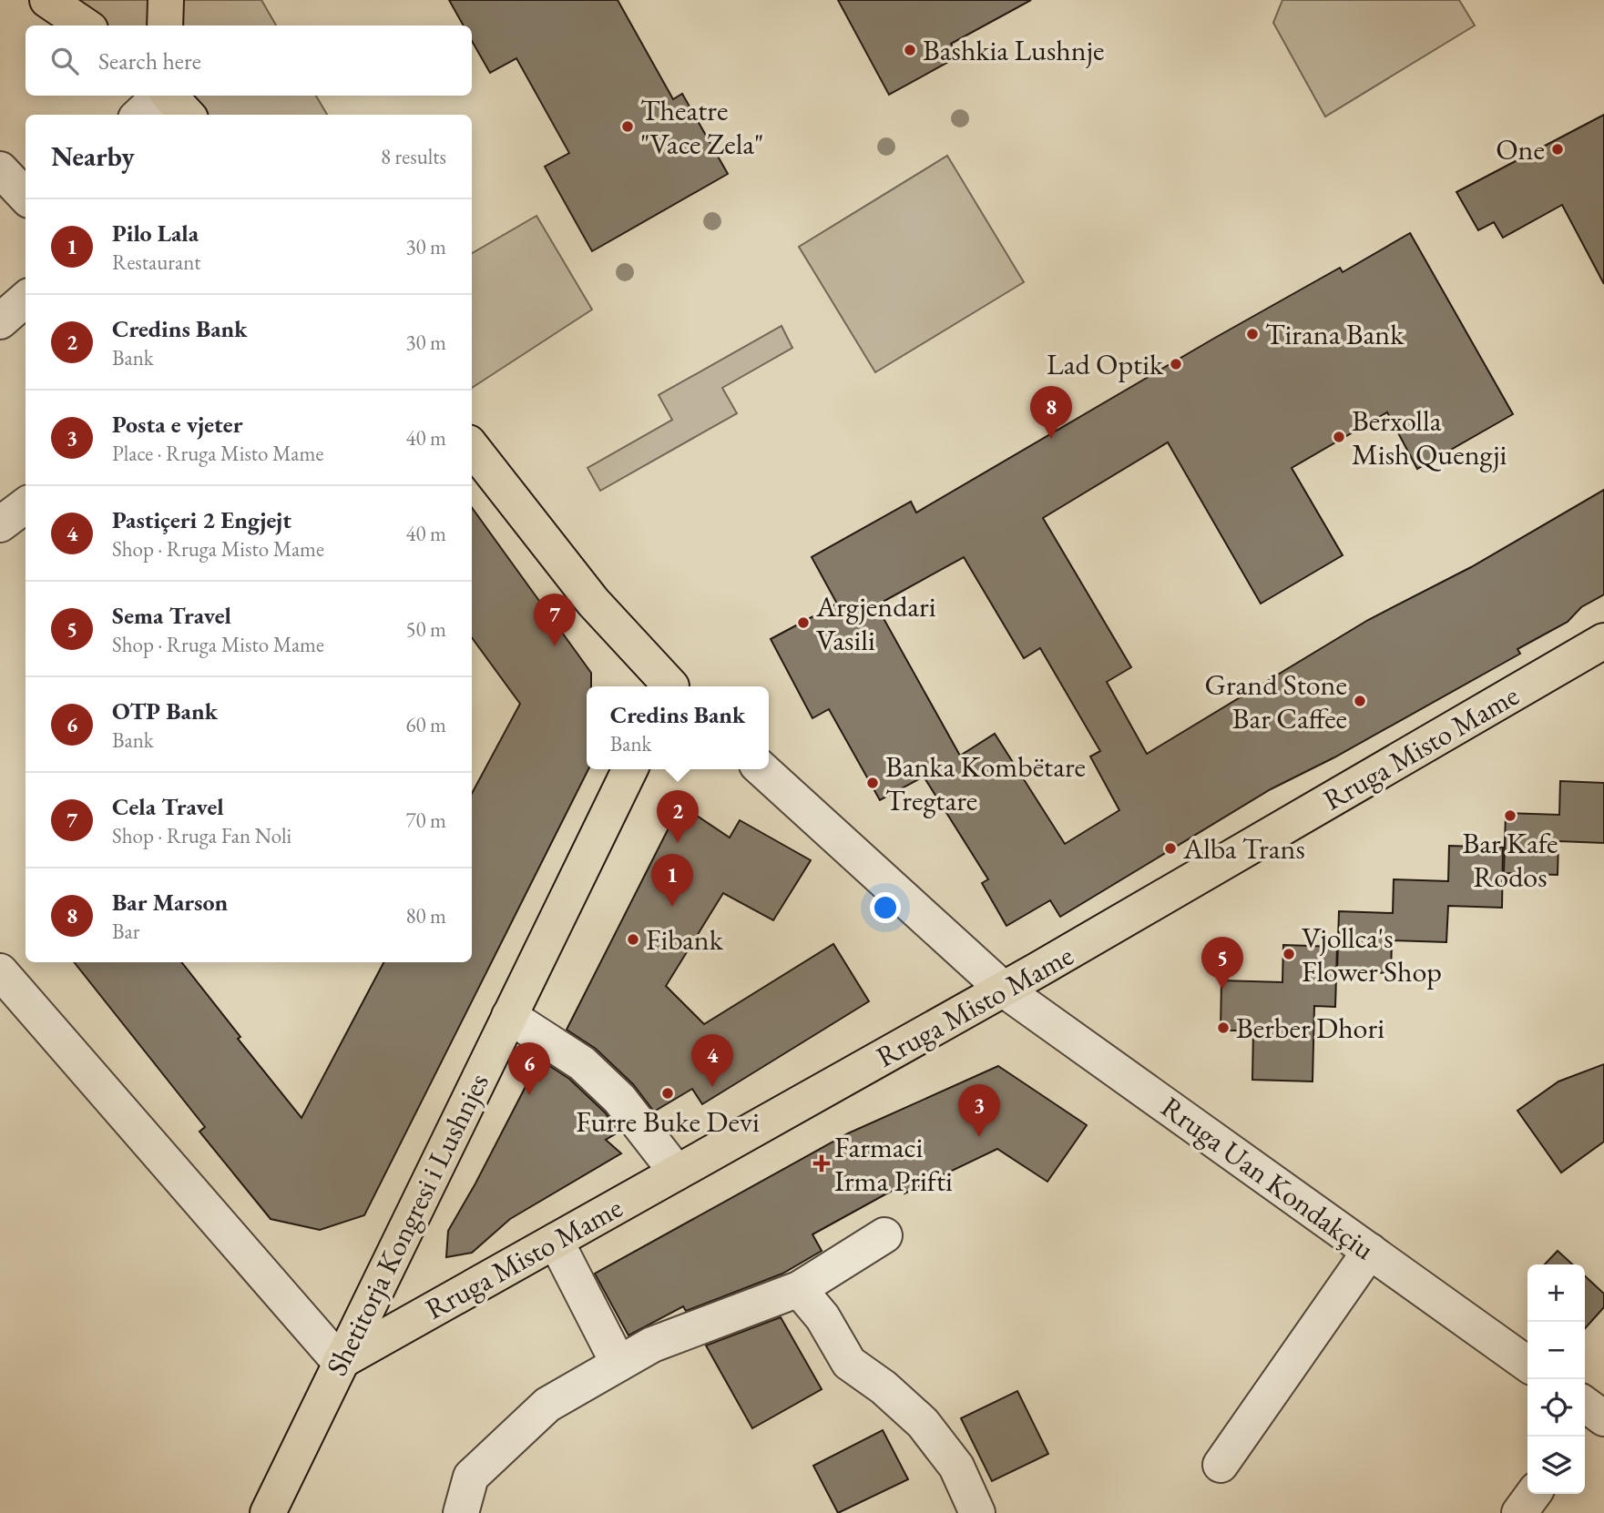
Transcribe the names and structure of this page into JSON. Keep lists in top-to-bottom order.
{
  "streets": {
    "main road": ["Rruga Misto Mame", "Shetitorja Kongresi i Lushnjes"],
    "street": ["Rruga Uan Kondakçiu"]
  },
  "crossings": [
    ["Rruga Misto Mame", "Rruga Uan Kondakçiu"],
    ["Rruga Misto Mame", "Shetitorja Kongresi i Lushnjes"]
  ],
  "places": {
    "other": [
      "Bashkia Lushnje",
      "Theatre \"Vace Zela\"",
      "One",
      "Tirana Bank",
      "Lad Optik",
      "Berxolla Mish Quengji",
      "Argjendari Vasili",
      "Grand Stone Bar Caffee",
      "Banka Kombëtare Tregtare",
      "Bar Kafe Rodos",
      "Alba Trans",
      "Fibank",
      "Vjollca's Flower Shop",
      "Berber Dhori",
      "Furre Buke Devi"
    ],
    "health": ["Farmaci Irma Prifti"]
  },
  "page": {
    "search": "Search here",
    "heading": ["Nearby", "8 results"],
    "list": [
      {
        "mark": "1",
        "name": "Pilo Lala",
        "note": "Restaurant",
        "value": "30 m"
      },
      {
        "mark": "2",
        "name": "Credins Bank",
        "note": "Bank",
        "value": "30 m"
      },
      {
        "mark": "3",
        "name": "Posta e vjeter",
        "note": "Place · Rruga Misto Mame",
        "value": "40 m"
      },
      {
        "mark": "4",
        "name": "Pastiçeri 2 Engjejt",
        "note": "Shop · Rruga Misto Mame",
        "value": "40 m"
      },
      {
        "mark": "5",
        "name": "Sema Travel",
        "note": "Shop · Rruga Misto Mame",
        "value": "50 m"
      },
      {
        "mark": "6",
        "name": "OTP Bank",
        "note": "Bank",
        "value": "60 m"
      },
      {
        "mark": "7",
        "name": "Cela Travel",
        "note": "Shop · Rruga Fan Noli",
        "value": "70 m"
      },
      {
        "mark": "8",
        "name": "Bar Marson",
        "note": "Bar",
        "value": "80 m"
      }
    ],
    "pins": [
      "8",
      "7",
      "2",
      "1",
      "5",
      "4",
      "6",
      "3"
    ],
    "popup": ["Credins Bank", "Bank"],
    "map_buttons": ["+", "−"]
  }
}
